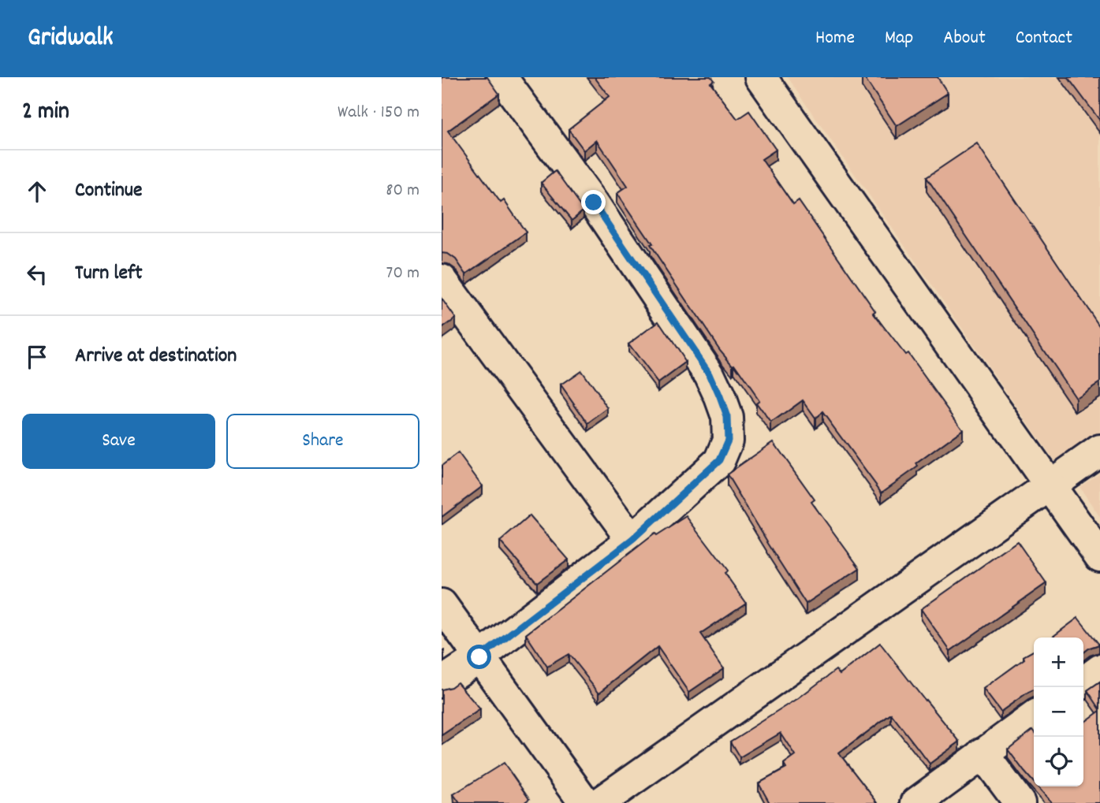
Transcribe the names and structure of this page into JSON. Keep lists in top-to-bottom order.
{
  "page": {
    "header": "Gridwalk",
    "nav": [
      "Home",
      "Map",
      "About",
      "Contact"
    ],
    "heading": ["2 min", "Walk · 150 m"],
    "list": [
      ["Continue", "80 m"],
      ["Turn left", "70 m"],
      "Arrive at destination"
    ],
    "buttons": ["Save", "Share"],
    "map_buttons": ["+", "−"]
  }
}
